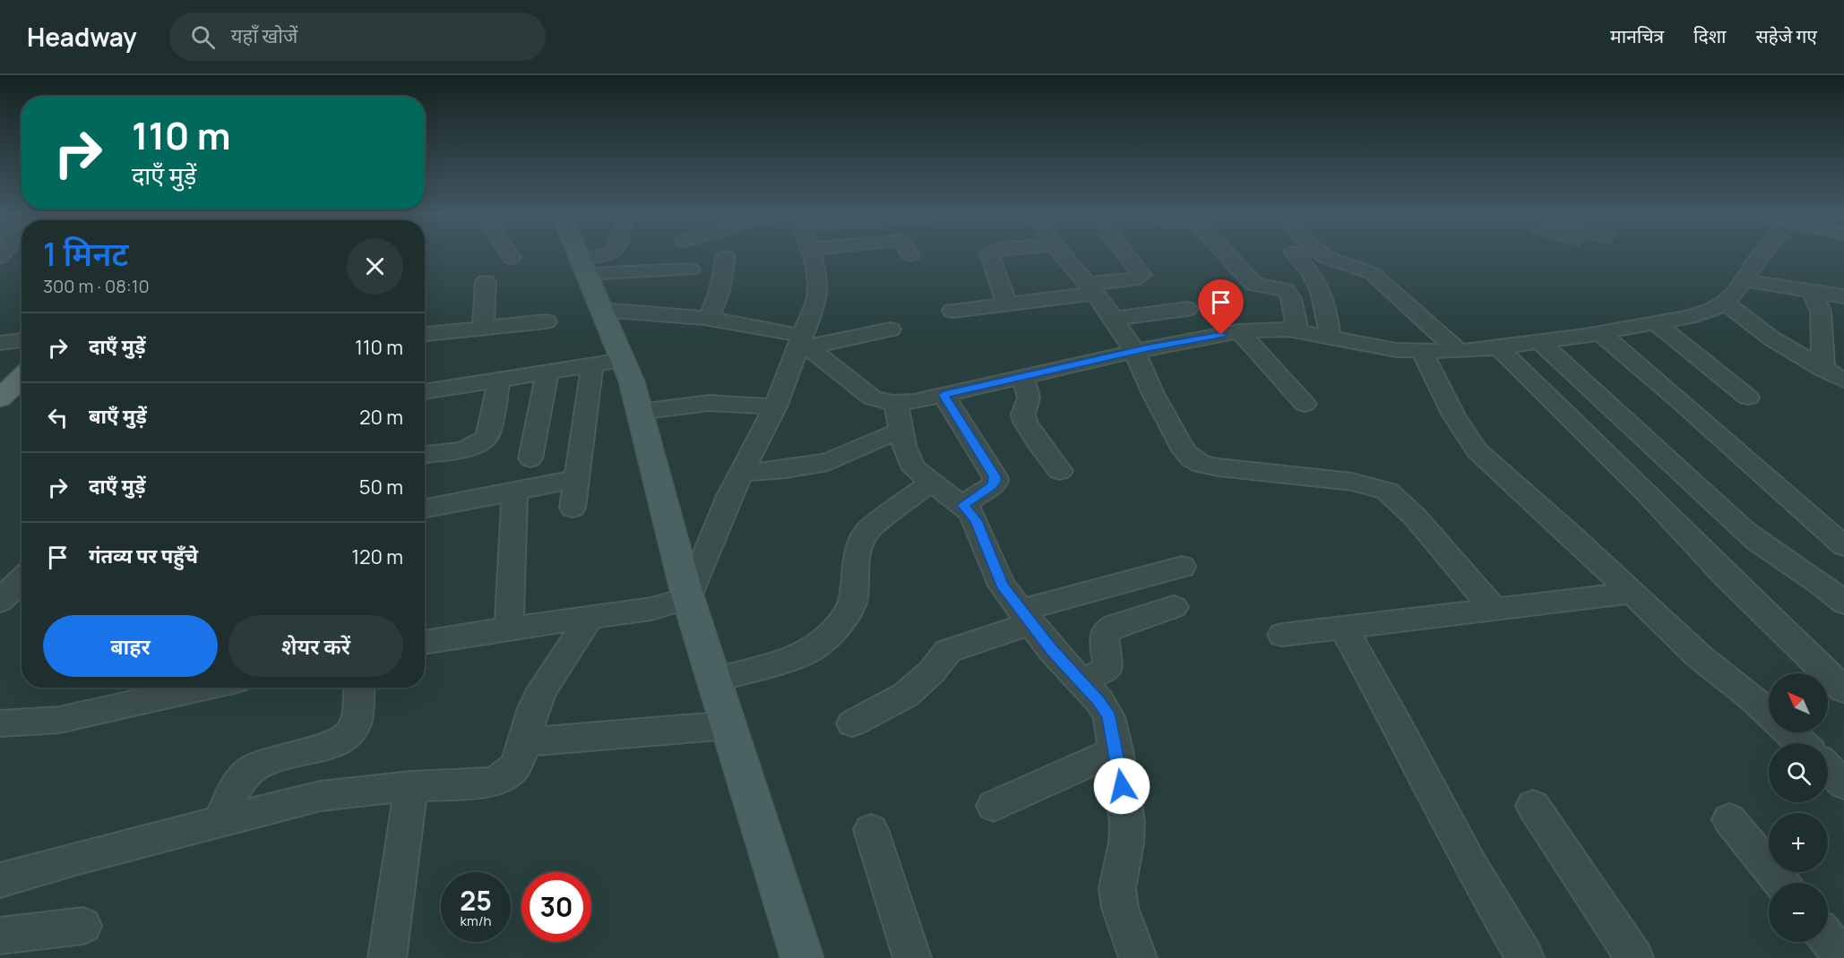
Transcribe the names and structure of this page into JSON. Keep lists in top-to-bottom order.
{
  "north": "top left",
  "page": {
    "header": "Headway",
    "search": "यहाँ खोजें",
    "nav": ["मानचित्र", "दिशा", "सहेजे गए"],
    "turn": ["110 m", "दाएँ मुड़ें"],
    "heading": ["1 मिनट", "300 m · 08:10"],
    "list": [
      {
        "name": "दाएँ मुड़ें",
        "value": "110 m"
      },
      {
        "name": "बाएँ मुड़ें",
        "value": "20 m"
      },
      {
        "name": "दाएँ मुड़ें",
        "value": "50 m"
      },
      {
        "name": "गंतव्य पर पहुँचे",
        "value": "120 m"
      }
    ],
    "buttons": ["बाहर", "शेयर करें"],
    "map_buttons": ["+", "−"],
    "speed": "25 km/h",
    "limit": "30"
  }
}
